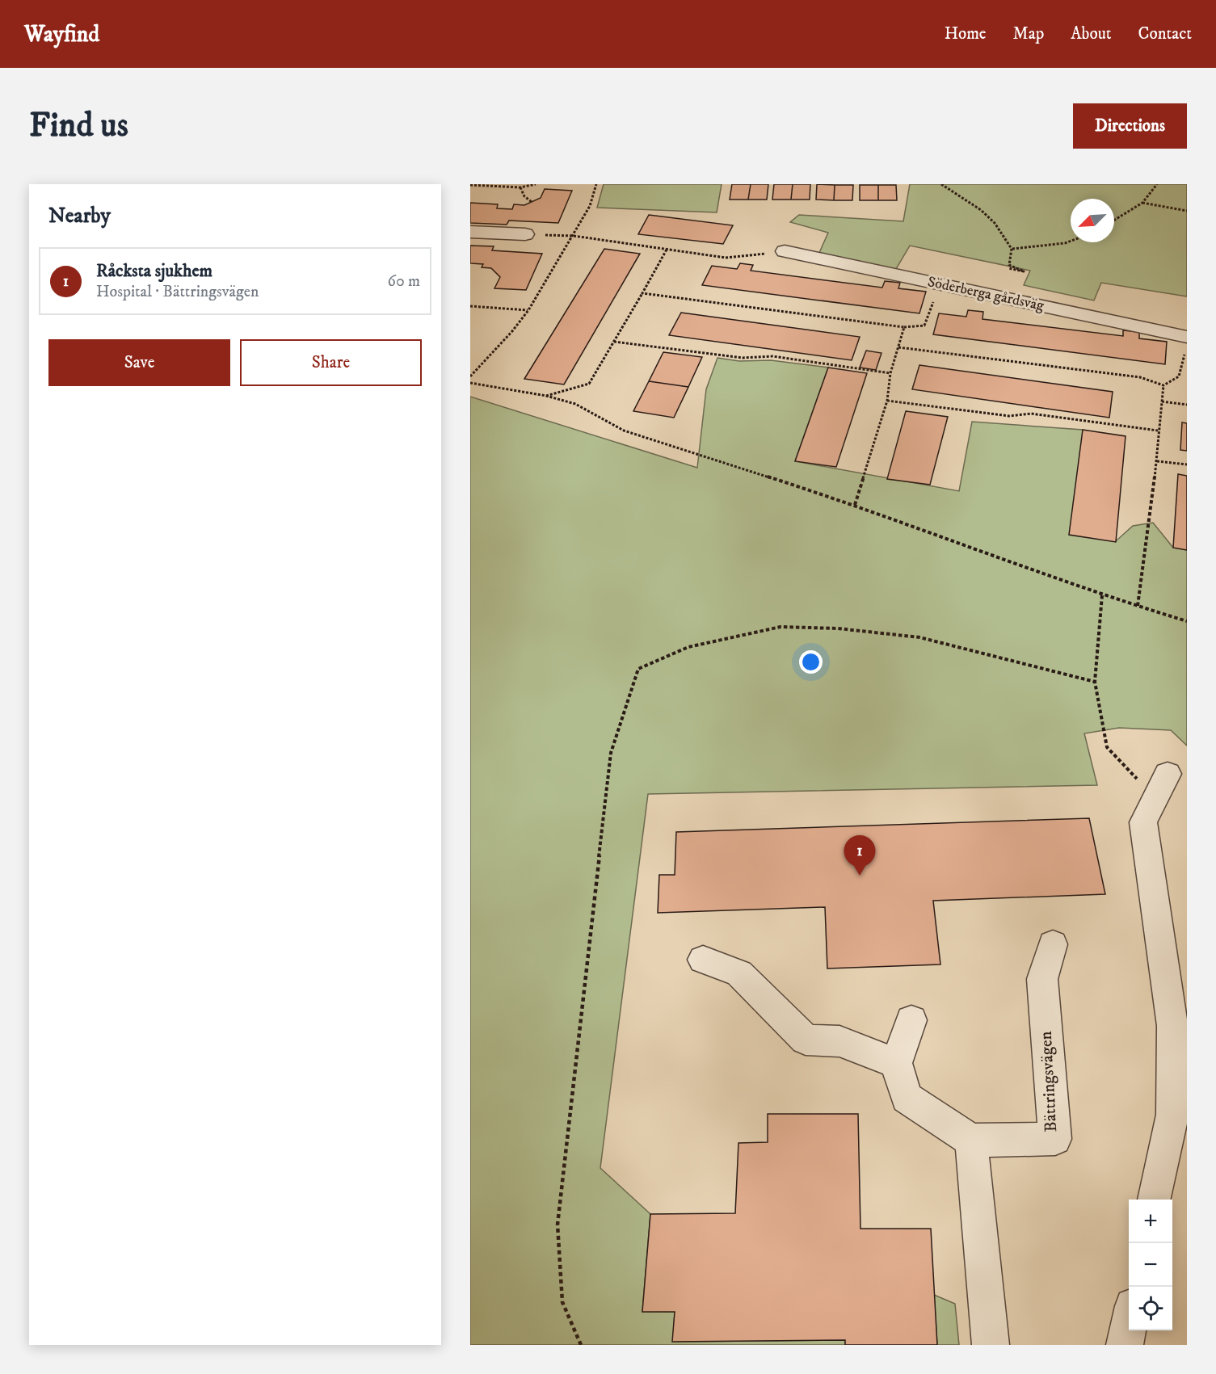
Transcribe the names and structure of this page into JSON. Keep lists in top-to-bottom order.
{
  "streets": {
    "street": ["Söderberga gårdsväg", "Bättringsvägen"]
  },
  "north": "bottom left",
  "page": {
    "header": "Wayfind",
    "nav": [
      "Home",
      "Map",
      "About",
      "Contact"
    ],
    "buttons": [
      "Directions",
      ["Save", "Share"]
    ],
    "title": "Find us",
    "heading": "Nearby",
    "list": [
      {
        "mark": "1",
        "name": "Råcksta sjukhem",
        "note": "Hospital · Bättringsvägen",
        "value": "60 m"
      }
    ],
    "pins": "1",
    "map_buttons": ["+", "−"]
  }
}
